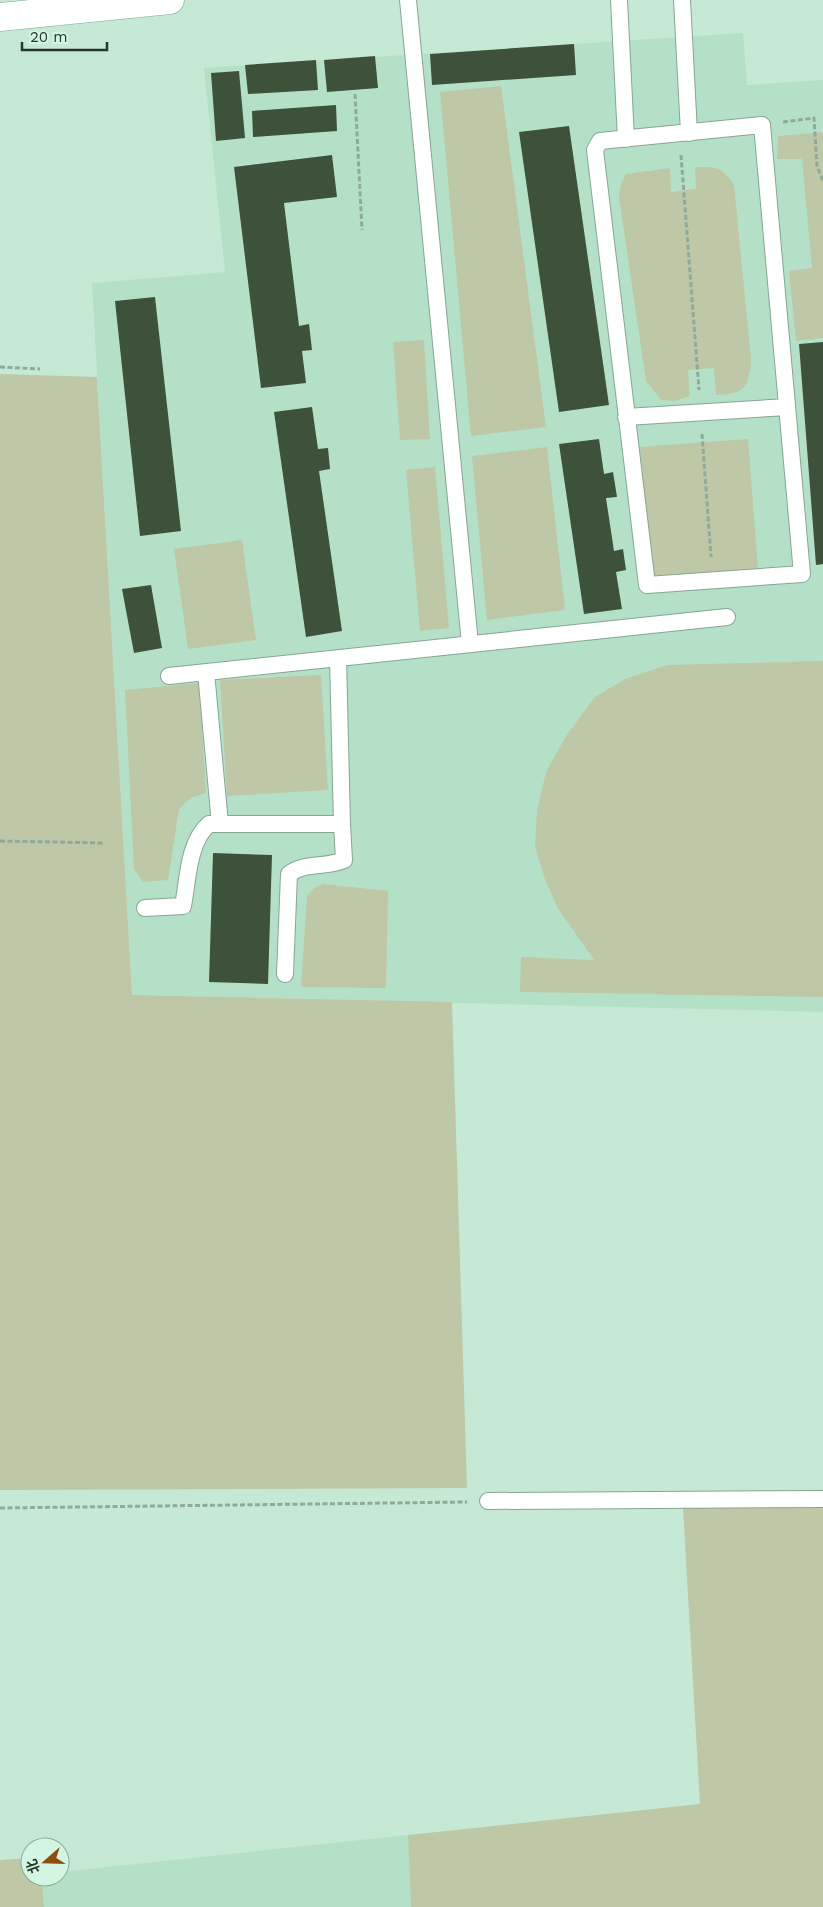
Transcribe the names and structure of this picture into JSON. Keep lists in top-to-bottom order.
{
  "scale_bar": "20 m",
  "north": "left"
}
